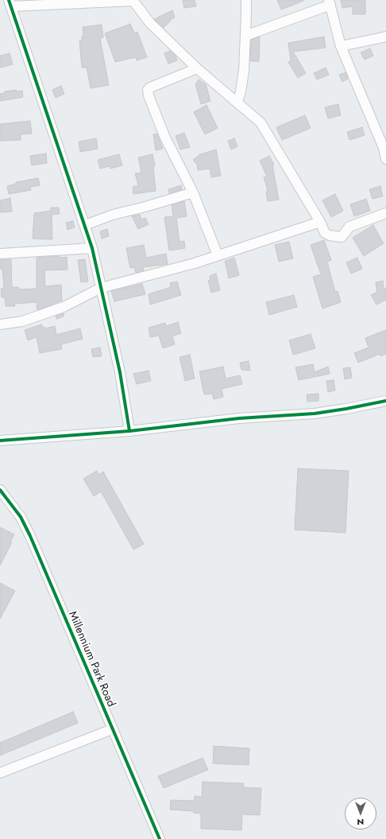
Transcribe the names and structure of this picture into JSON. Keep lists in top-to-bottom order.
{
  "streets": {
    "street": ["Millennium Park Road"]
  },
  "north": "bottom"
}
